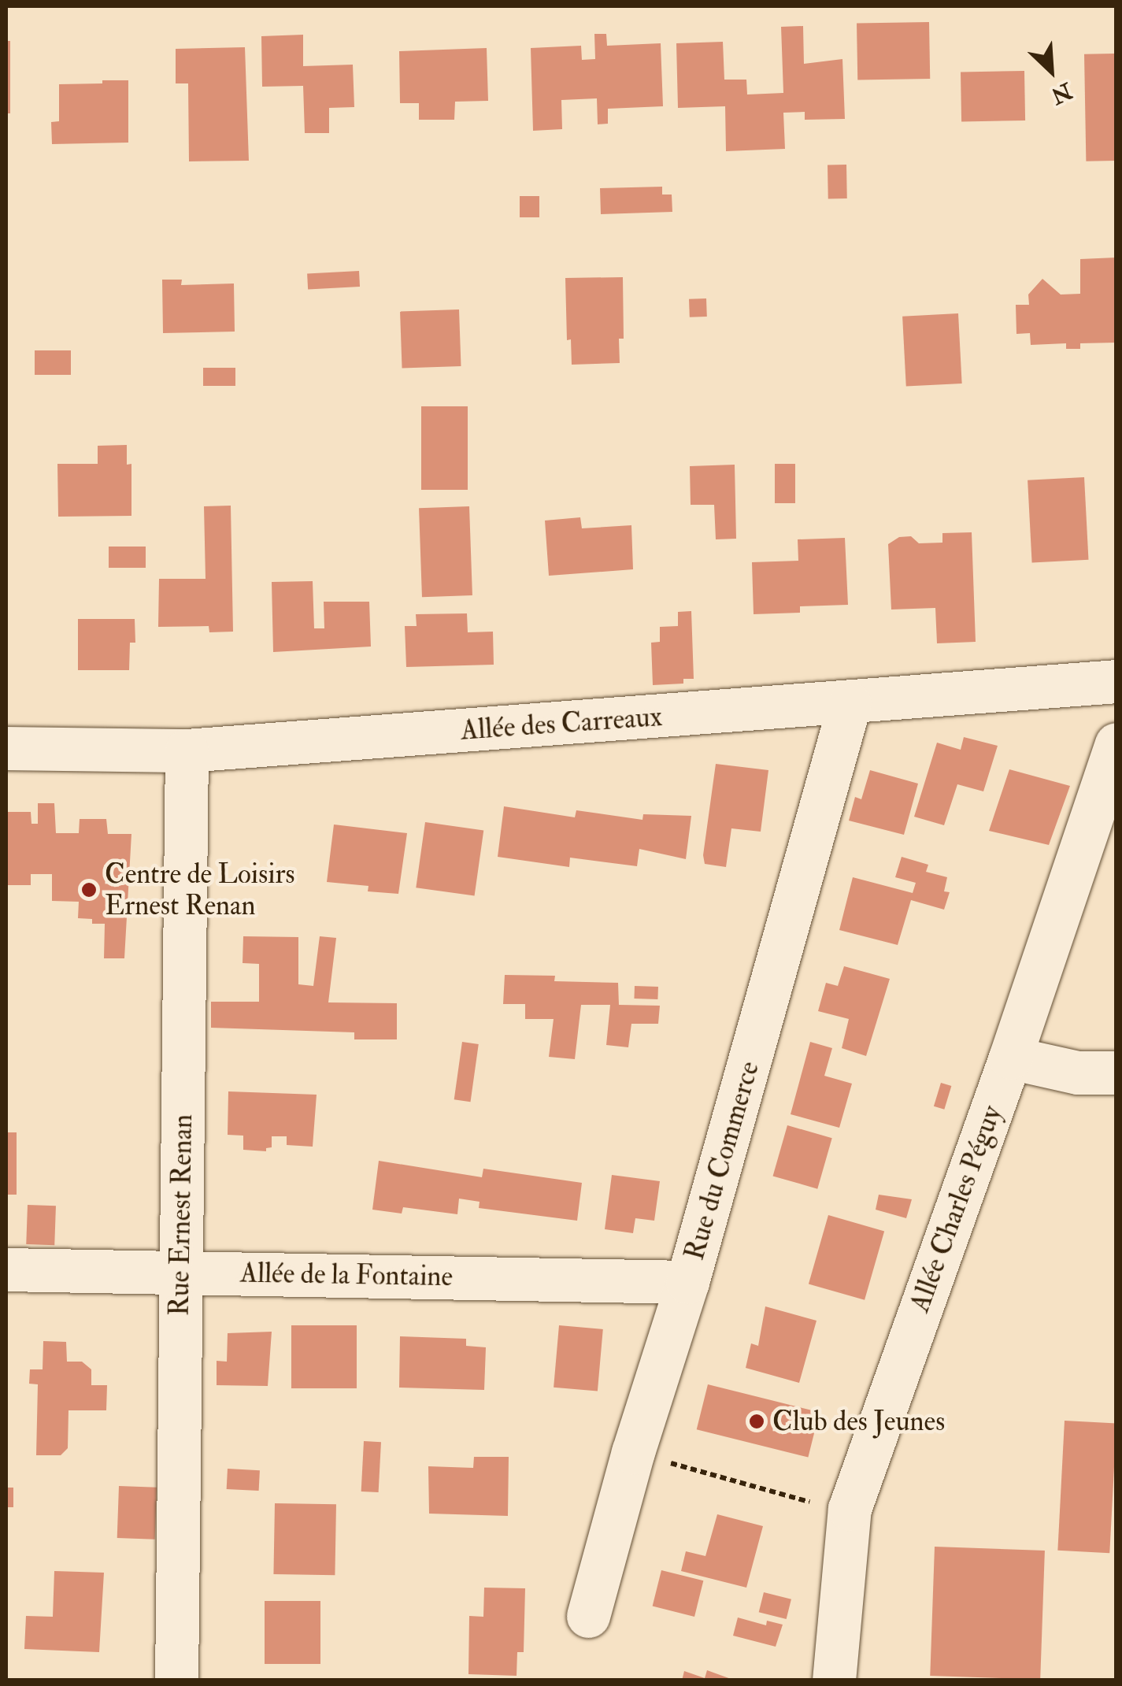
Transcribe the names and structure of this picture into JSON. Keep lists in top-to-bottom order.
{
  "streets": {
    "street": [
      "Allée des Carreaux",
      "Rue du Commerce",
      "Allée Charles Péguy",
      "Rue Ernest Renan",
      "Allée de la Fontaine"
    ]
  },
  "crossings": [
    ["Allée des Carreaux", "Rue du Commerce"],
    ["Allée des Carreaux", "Rue Ernest Renan"],
    ["Rue du Commerce", "Allée de la Fontaine"],
    ["Rue Ernest Renan", "Allée de la Fontaine"]
  ],
  "places": ["Centre de Loisirs Ernest Renan", "Club des Jeunes"],
  "north": "bottom right"
}
